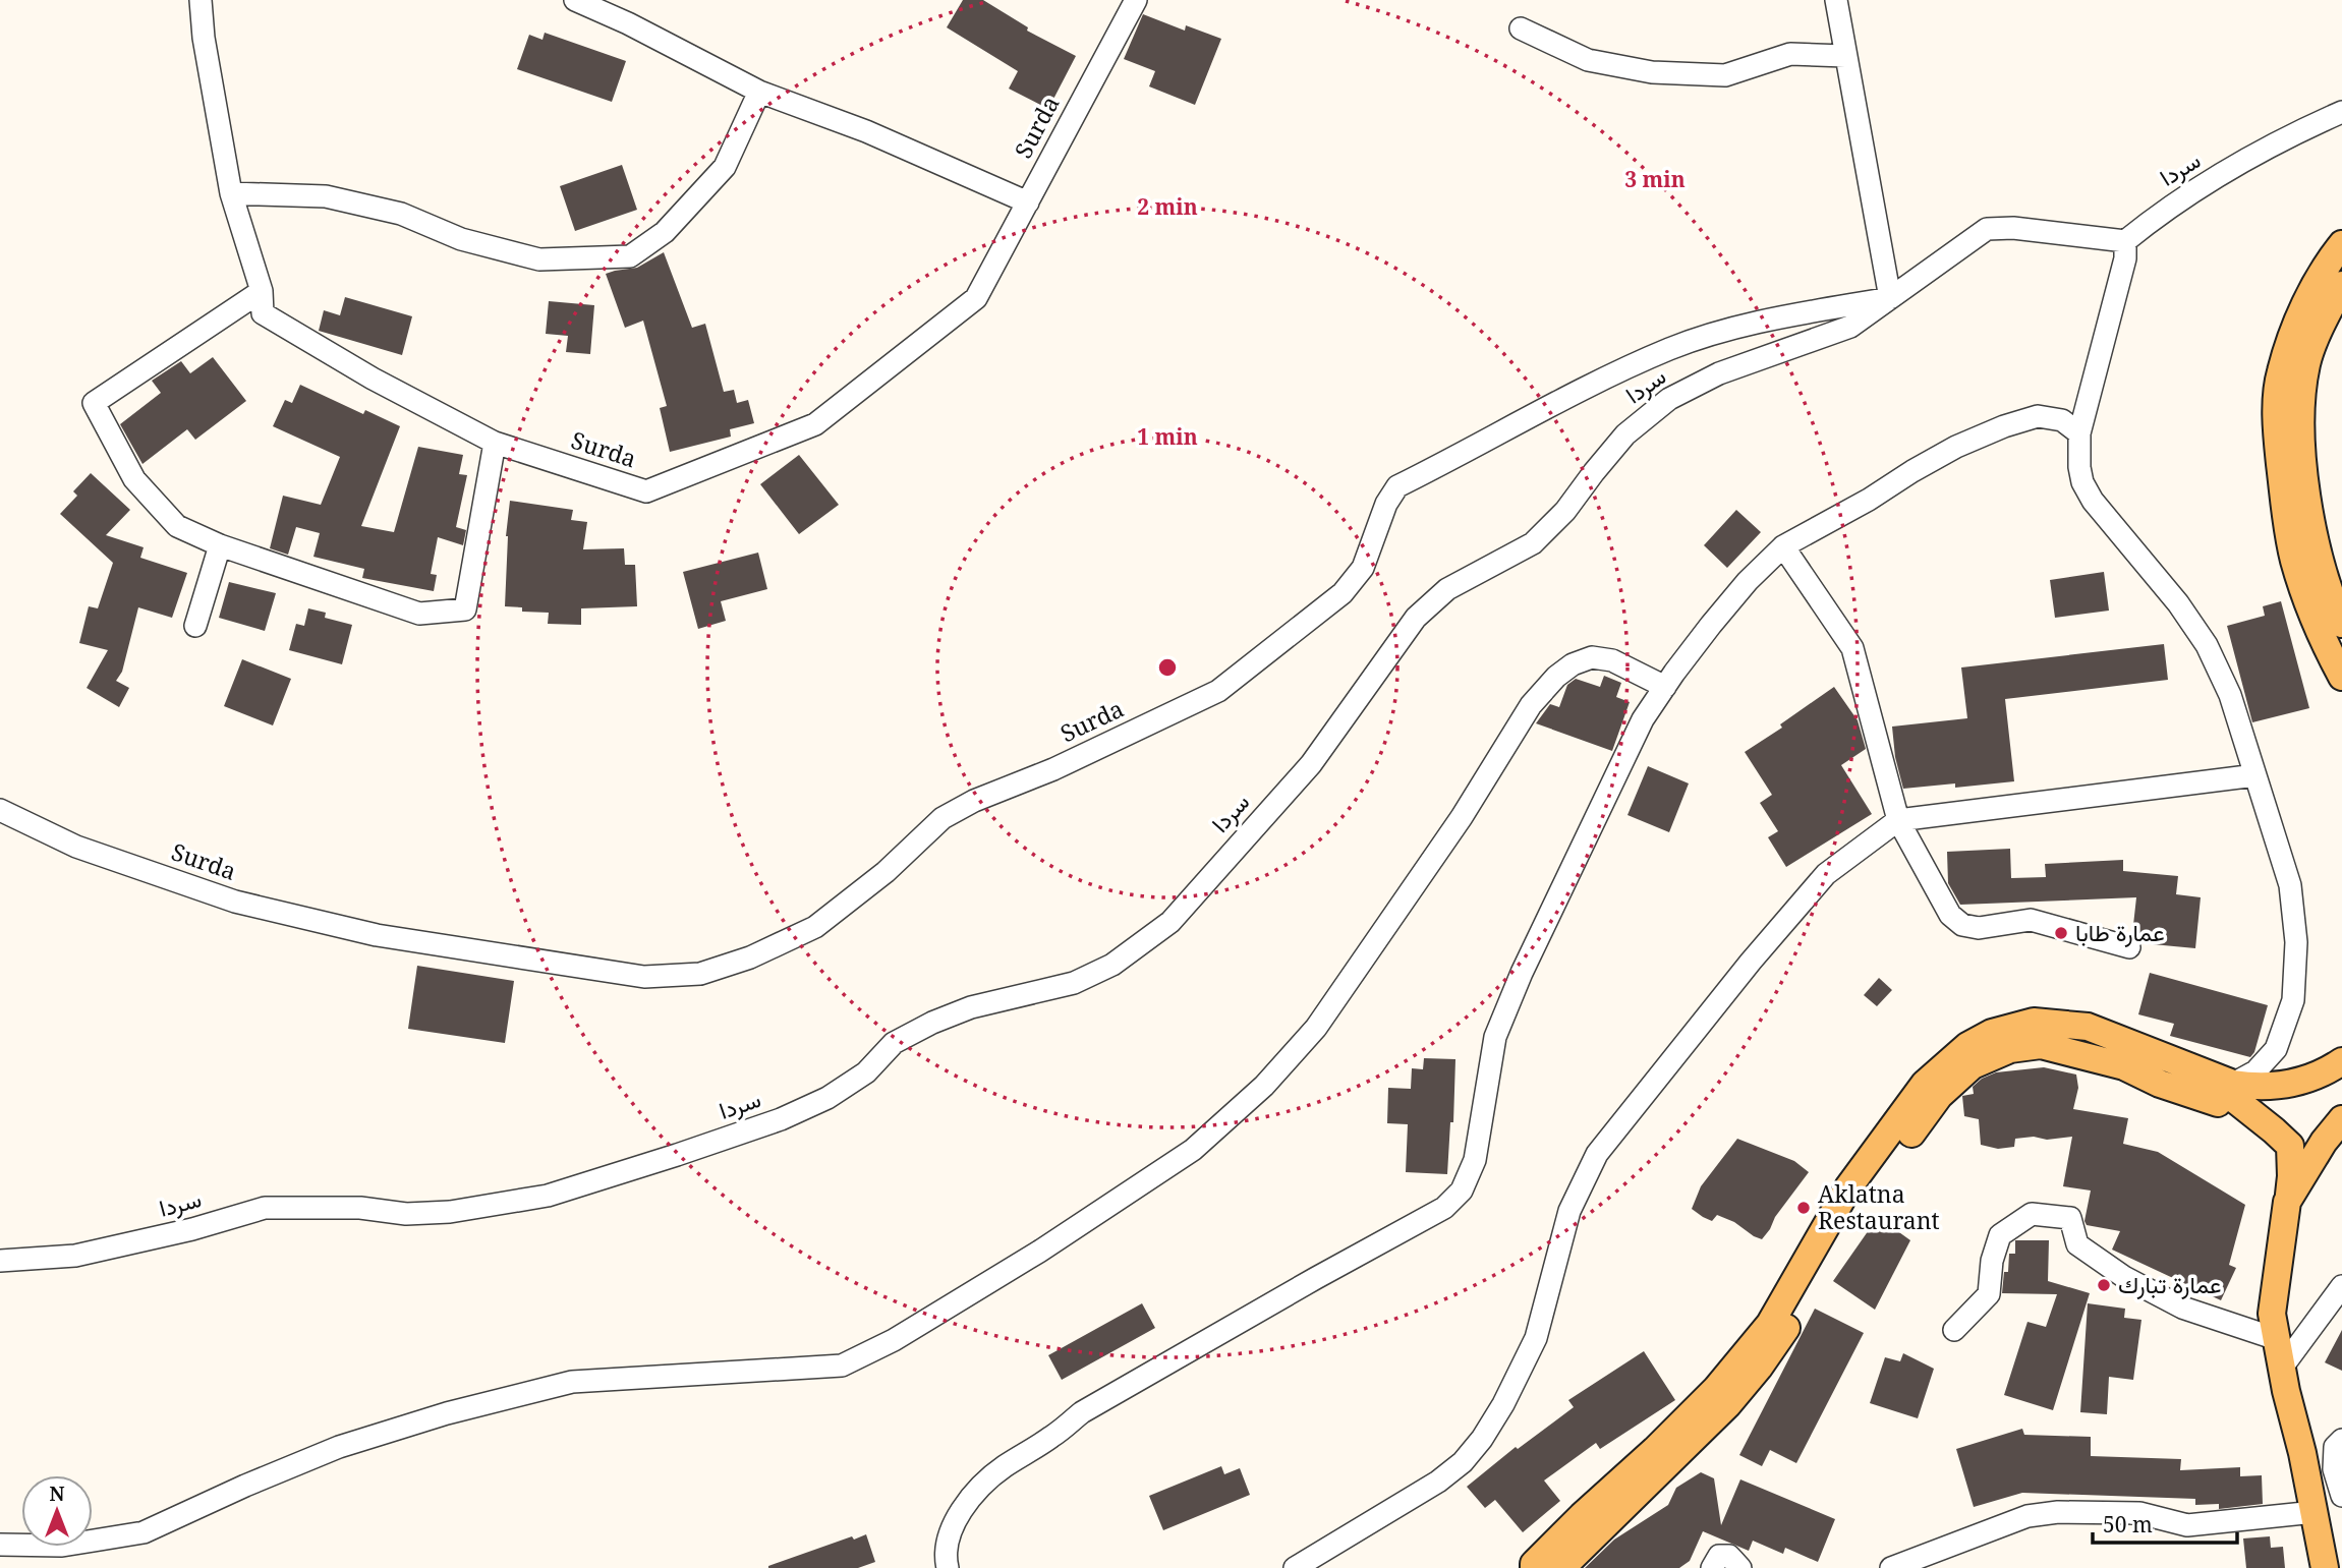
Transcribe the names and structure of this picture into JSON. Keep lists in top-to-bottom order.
{
  "streets": {
    "street": ["Surda", "سردا"]
  },
  "crossings": [
    ["Surda", "سردا"]
  ],
  "places": ["عمارة طابا", "Aklatna Restaurant", "عمارة تبارك"],
  "scale_bar": "50 m",
  "north": "top",
  "rings": ["3 min", "2 min", "1 min"]
}
